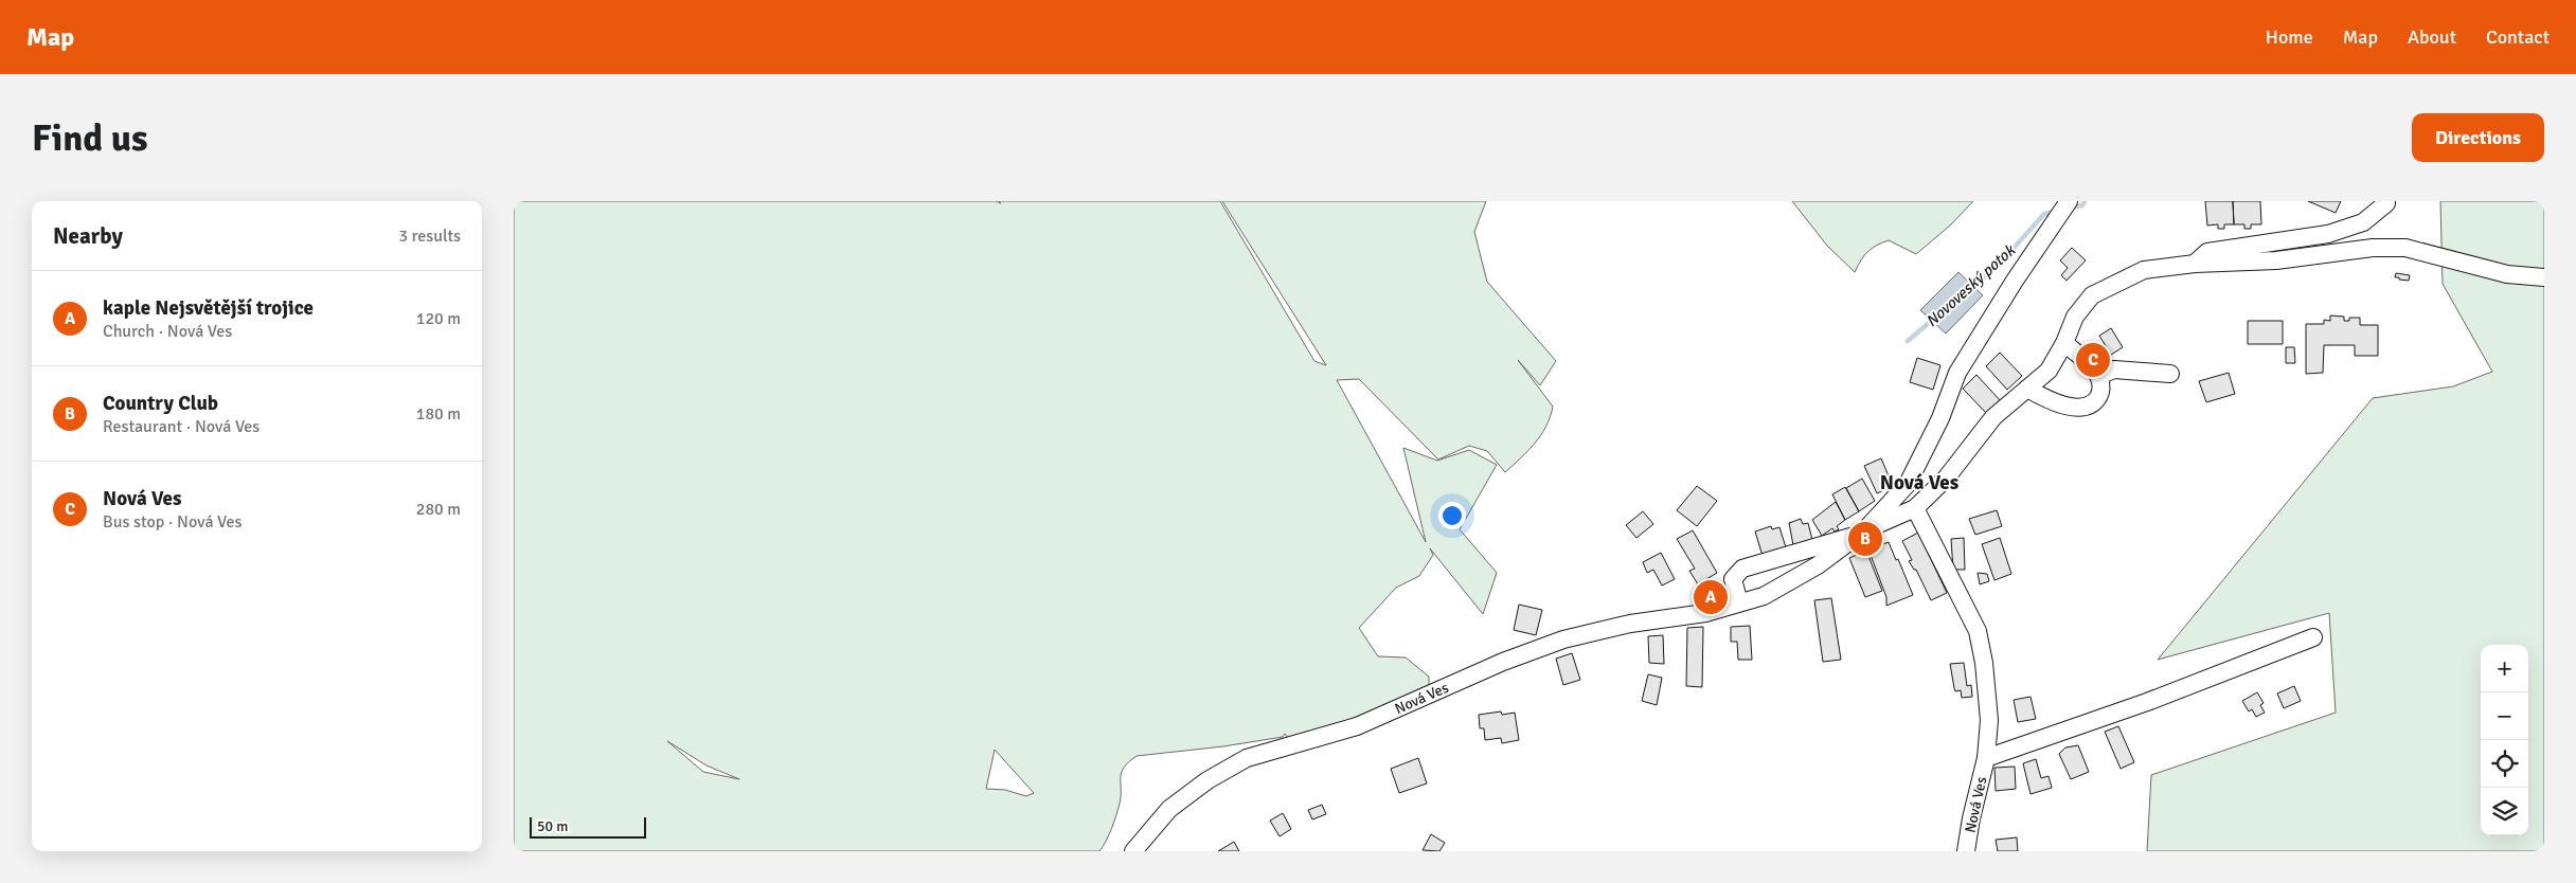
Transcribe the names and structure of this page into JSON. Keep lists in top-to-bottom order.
{
  "streets": {
    "street": ["Nová Ves"]
  },
  "districts": ["Nová Ves"],
  "water": ["Novoveský potok"],
  "scale_bar": "50 m",
  "page": {
    "header": "Map",
    "nav": [
      "Home",
      "Map",
      "About",
      "Contact"
    ],
    "buttons": "Directions",
    "title": "Find us",
    "heading": ["Nearby", "3 results"],
    "list": [
      {
        "mark": "A",
        "name": "kaple Nejsvětější trojice",
        "note": "Church · Nová Ves",
        "value": "120 m"
      },
      {
        "mark": "B",
        "name": "Country Club",
        "note": "Restaurant · Nová Ves",
        "value": "180 m"
      },
      {
        "mark": "C",
        "name": "Nová Ves",
        "note": "Bus stop · Nová Ves",
        "value": "280 m"
      }
    ],
    "pins": ["C", "B", "A"],
    "map_buttons": ["+", "−"],
    "scale": "50 m"
  }
}
